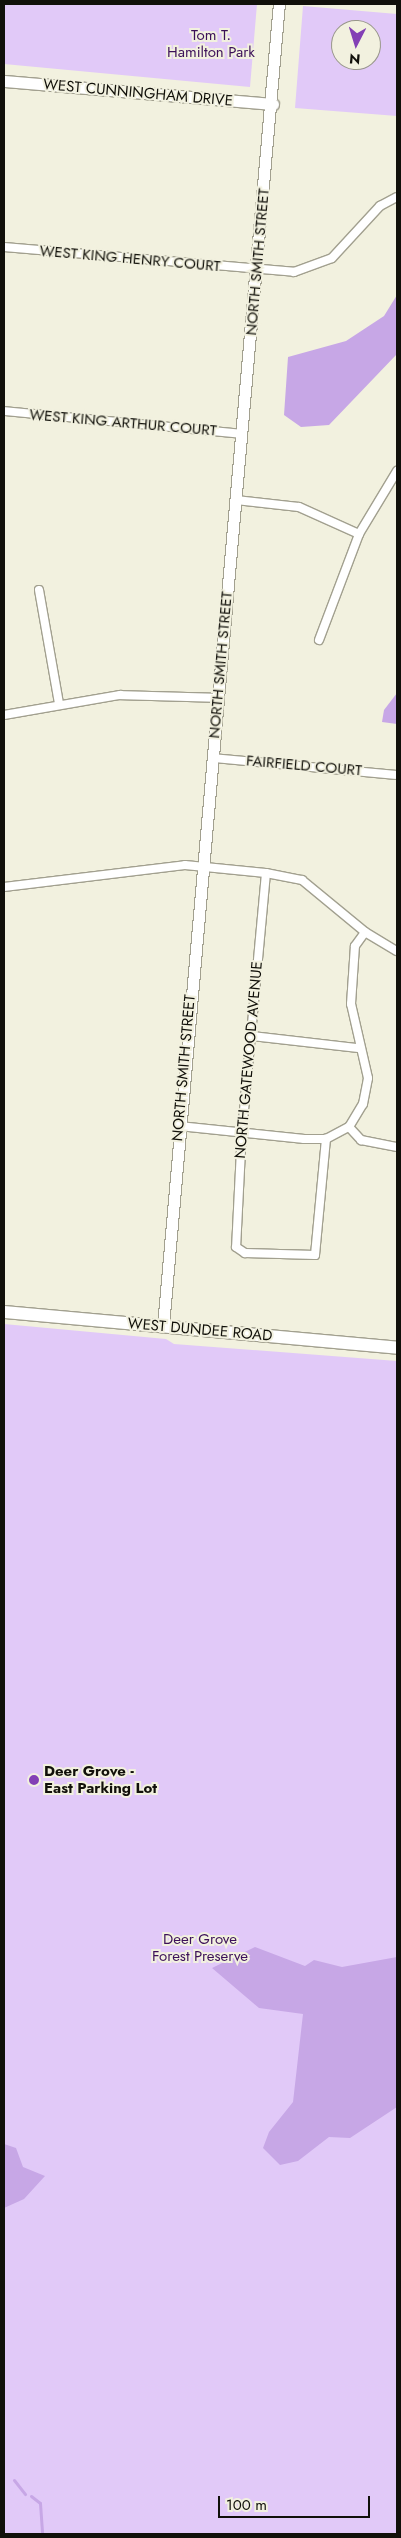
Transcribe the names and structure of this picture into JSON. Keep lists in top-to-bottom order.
{
  "streets": {
    "main road": ["WEST DUNDEE ROAD"],
    "street": [
      "WEST CUNNINGHAM DRIVE",
      "WEST KING HENRY COURT",
      "NORTH SMITH STREET",
      "WEST KING ARTHUR COURT",
      "FAIRFIELD COURT",
      "NORTH GATEWOOD AVENUE"
    ]
  },
  "crossings": [
    ["WEST CUNNINGHAM DRIVE", "NORTH SMITH STREET"],
    ["WEST KING HENRY COURT", "NORTH SMITH STREET"],
    ["NORTH SMITH STREET", "WEST KING ARTHUR COURT"],
    ["NORTH SMITH STREET", "FAIRFIELD COURT"],
    ["NORTH SMITH STREET", "WEST DUNDEE ROAD"]
  ],
  "parks": ["Tom T. Hamilton Park", "Deer Grove Forest Preserve"],
  "places": ["Deer Grove - East Parking Lot"],
  "scale_bar": "100 m",
  "north": "bottom"
}
